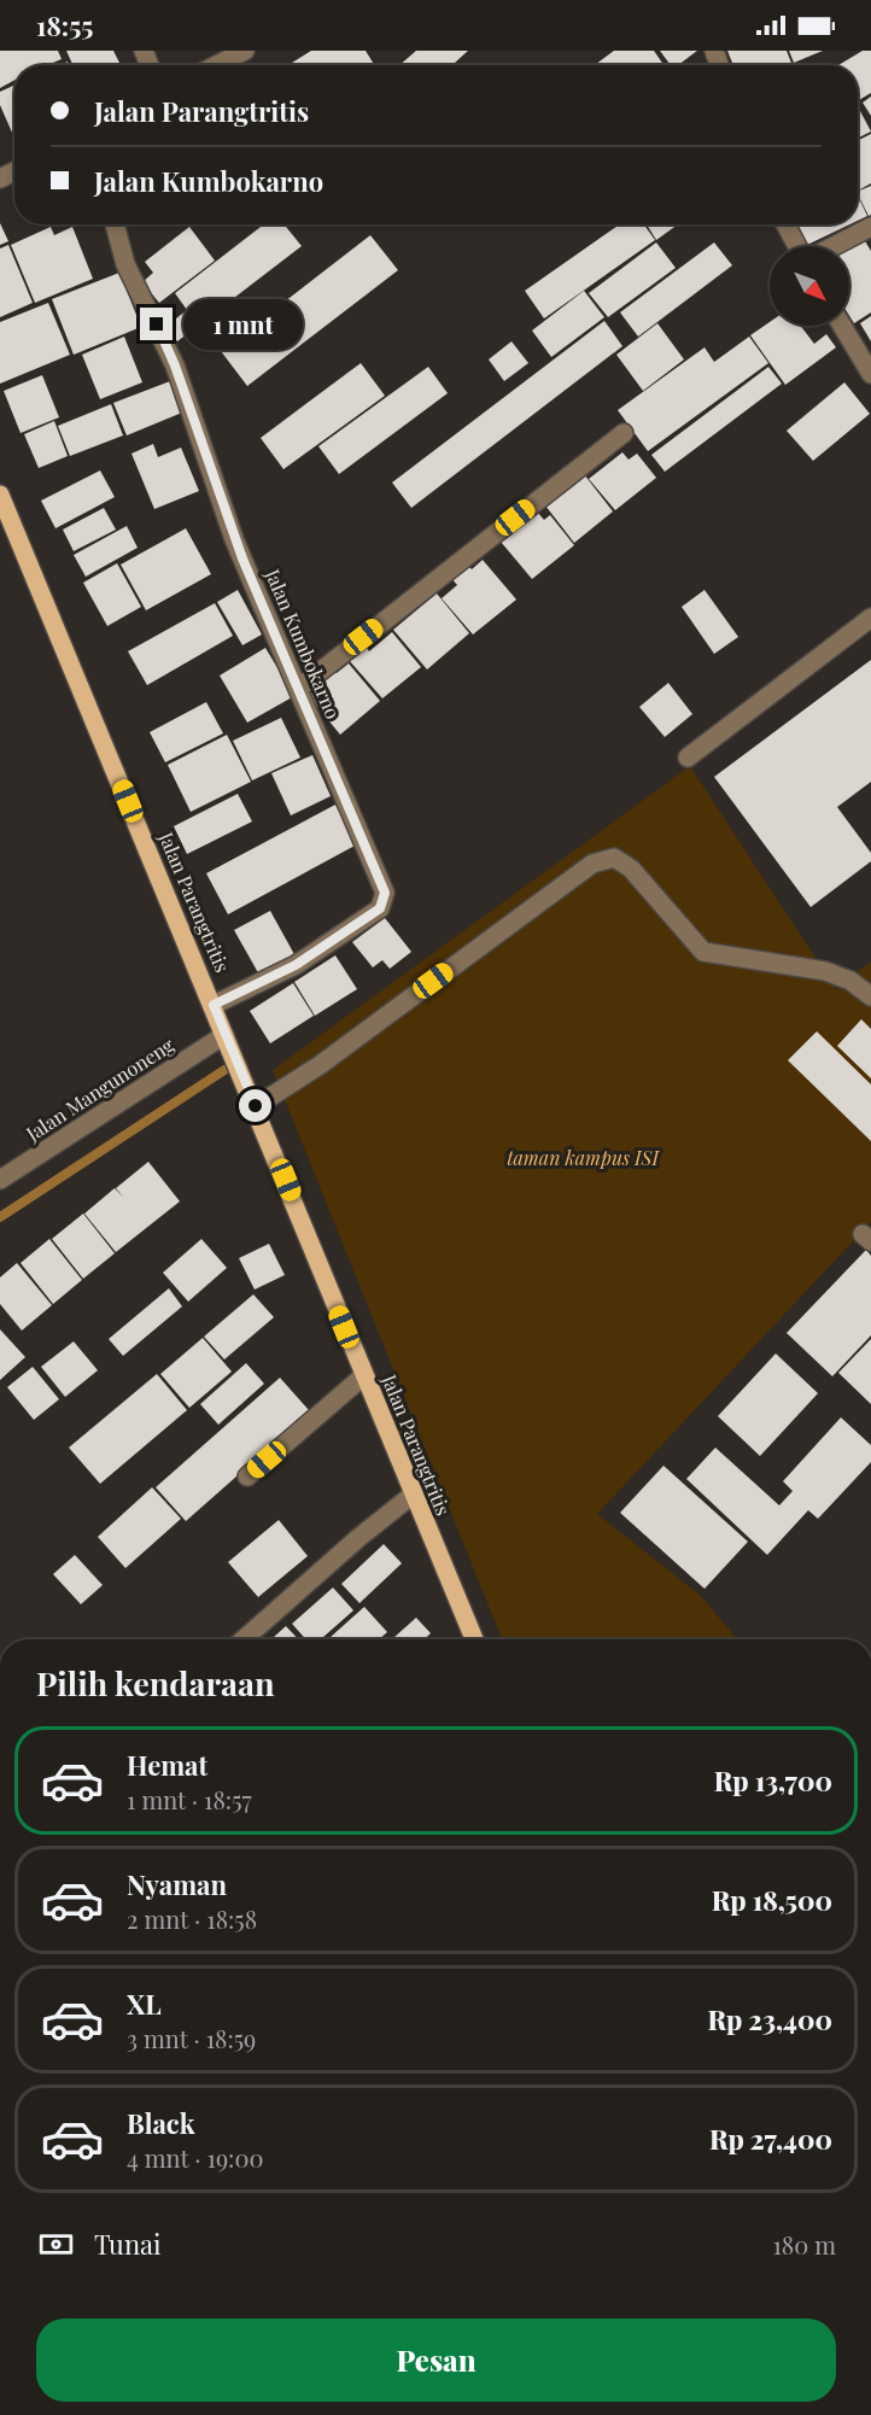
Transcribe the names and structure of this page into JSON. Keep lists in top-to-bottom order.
{
  "streets": {
    "main road": ["Jalan Parangtritis"],
    "street": ["Jalan Kumbokarno", "Jalan Mangunoneng"]
  },
  "crossings": [
    ["Jalan Kumbokarno", "Jalan Parangtritis"],
    ["Jalan Parangtritis", "Jalan Mangunoneng"]
  ],
  "parks": ["taman kampus ISI"],
  "north": "bottom right",
  "page": {
    "status": "18:55",
    "banner": ["Jalan Parangtritis", "Jalan Kumbokarno"],
    "bubble": "1 mnt",
    "heading": "Pilih kendaraan",
    "list": [
      {
        "name": "Hemat",
        "note": "1 mnt · 18:57",
        "value": "Rp 13,700"
      },
      {
        "name": "Nyaman",
        "note": "2 mnt · 18:58",
        "value": "Rp 18,500"
      },
      {
        "name": "XL",
        "note": "3 mnt · 18:59",
        "value": "Rp 23,400"
      },
      {
        "name": "Black",
        "note": "4 mnt · 19:00",
        "value": "Rp 27,400"
      }
    ],
    "pay": ["Tunai", "180 m"],
    "buttons": "Pesan"
  }
}
